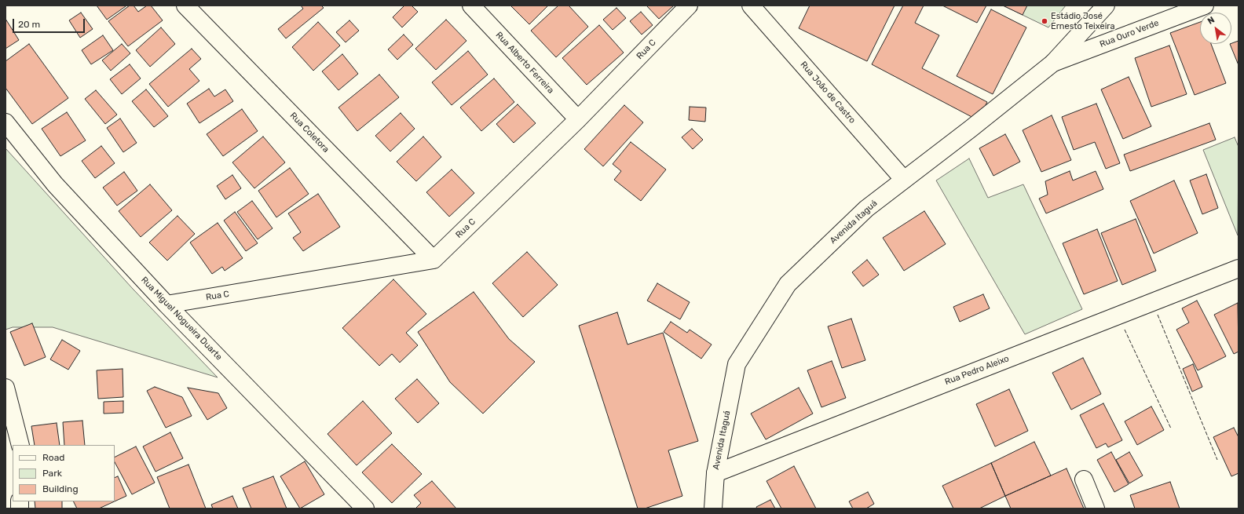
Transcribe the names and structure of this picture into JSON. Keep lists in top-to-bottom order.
{
  "streets": {
    "street": [
      "Rua Ouro Verde",
      "Rua C",
      "Rua Alberto Ferreira",
      "Rua João de Castro",
      "Rua Coletora",
      "Avenida Itaguá",
      "Rua Miguel Nogueira Duarte",
      "Rua Pedro Aleixo"
    ]
  },
  "crossings": [
    ["Rua Ouro Verde", "Avenida Itaguá"],
    ["Rua C", "Rua Alberto Ferreira"],
    ["Rua C", "Rua Coletora"],
    ["Rua C", "Rua Miguel Nogueira Duarte"],
    ["Rua João de Castro", "Avenida Itaguá"],
    ["Avenida Itaguá", "Rua Pedro Aleixo"]
  ],
  "places": ["Estádio José Ernesto Teixeira"],
  "legend": ["Road", "Park", "Building"],
  "scale_bar": "20 m",
  "north": "top left"
}
